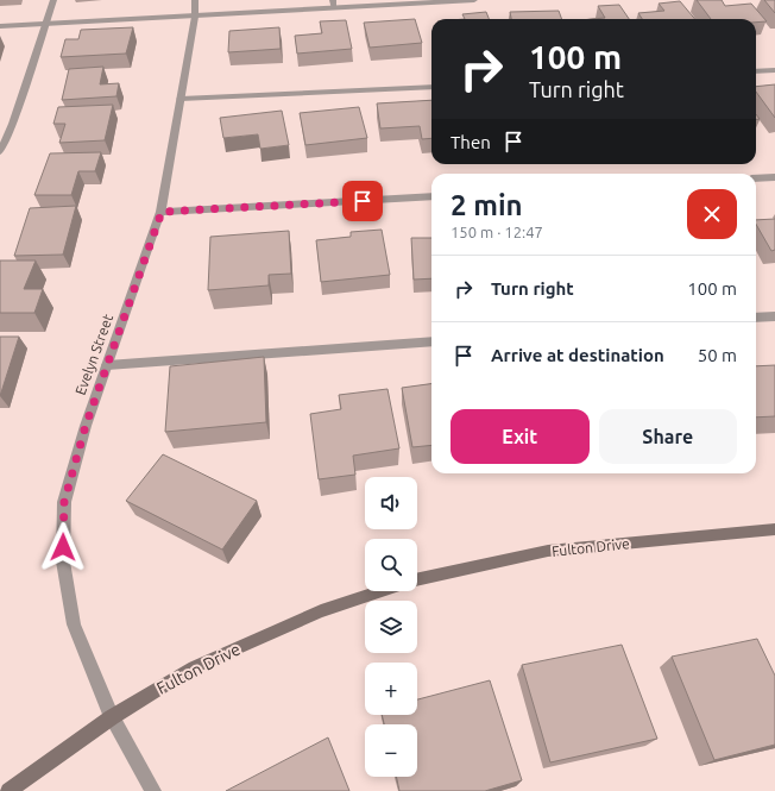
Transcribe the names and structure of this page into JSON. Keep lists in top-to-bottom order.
{
  "streets": {
    "main road": ["Fulton Drive"],
    "street": ["Evelyn Street"]
  },
  "crossings": [
    ["Evelyn Street", "Fulton Drive"]
  ],
  "page": {
    "turn": ["100 m", "Turn right"],
    "then": "Then",
    "heading": ["2 min", "150 m · 12:47"],
    "list": [
      {
        "name": "Turn right",
        "value": "100 m"
      },
      {
        "name": "Arrive at destination",
        "value": "50 m"
      }
    ],
    "buttons": ["Exit", "Share"],
    "map_buttons": ["+", "−"]
  }
}
